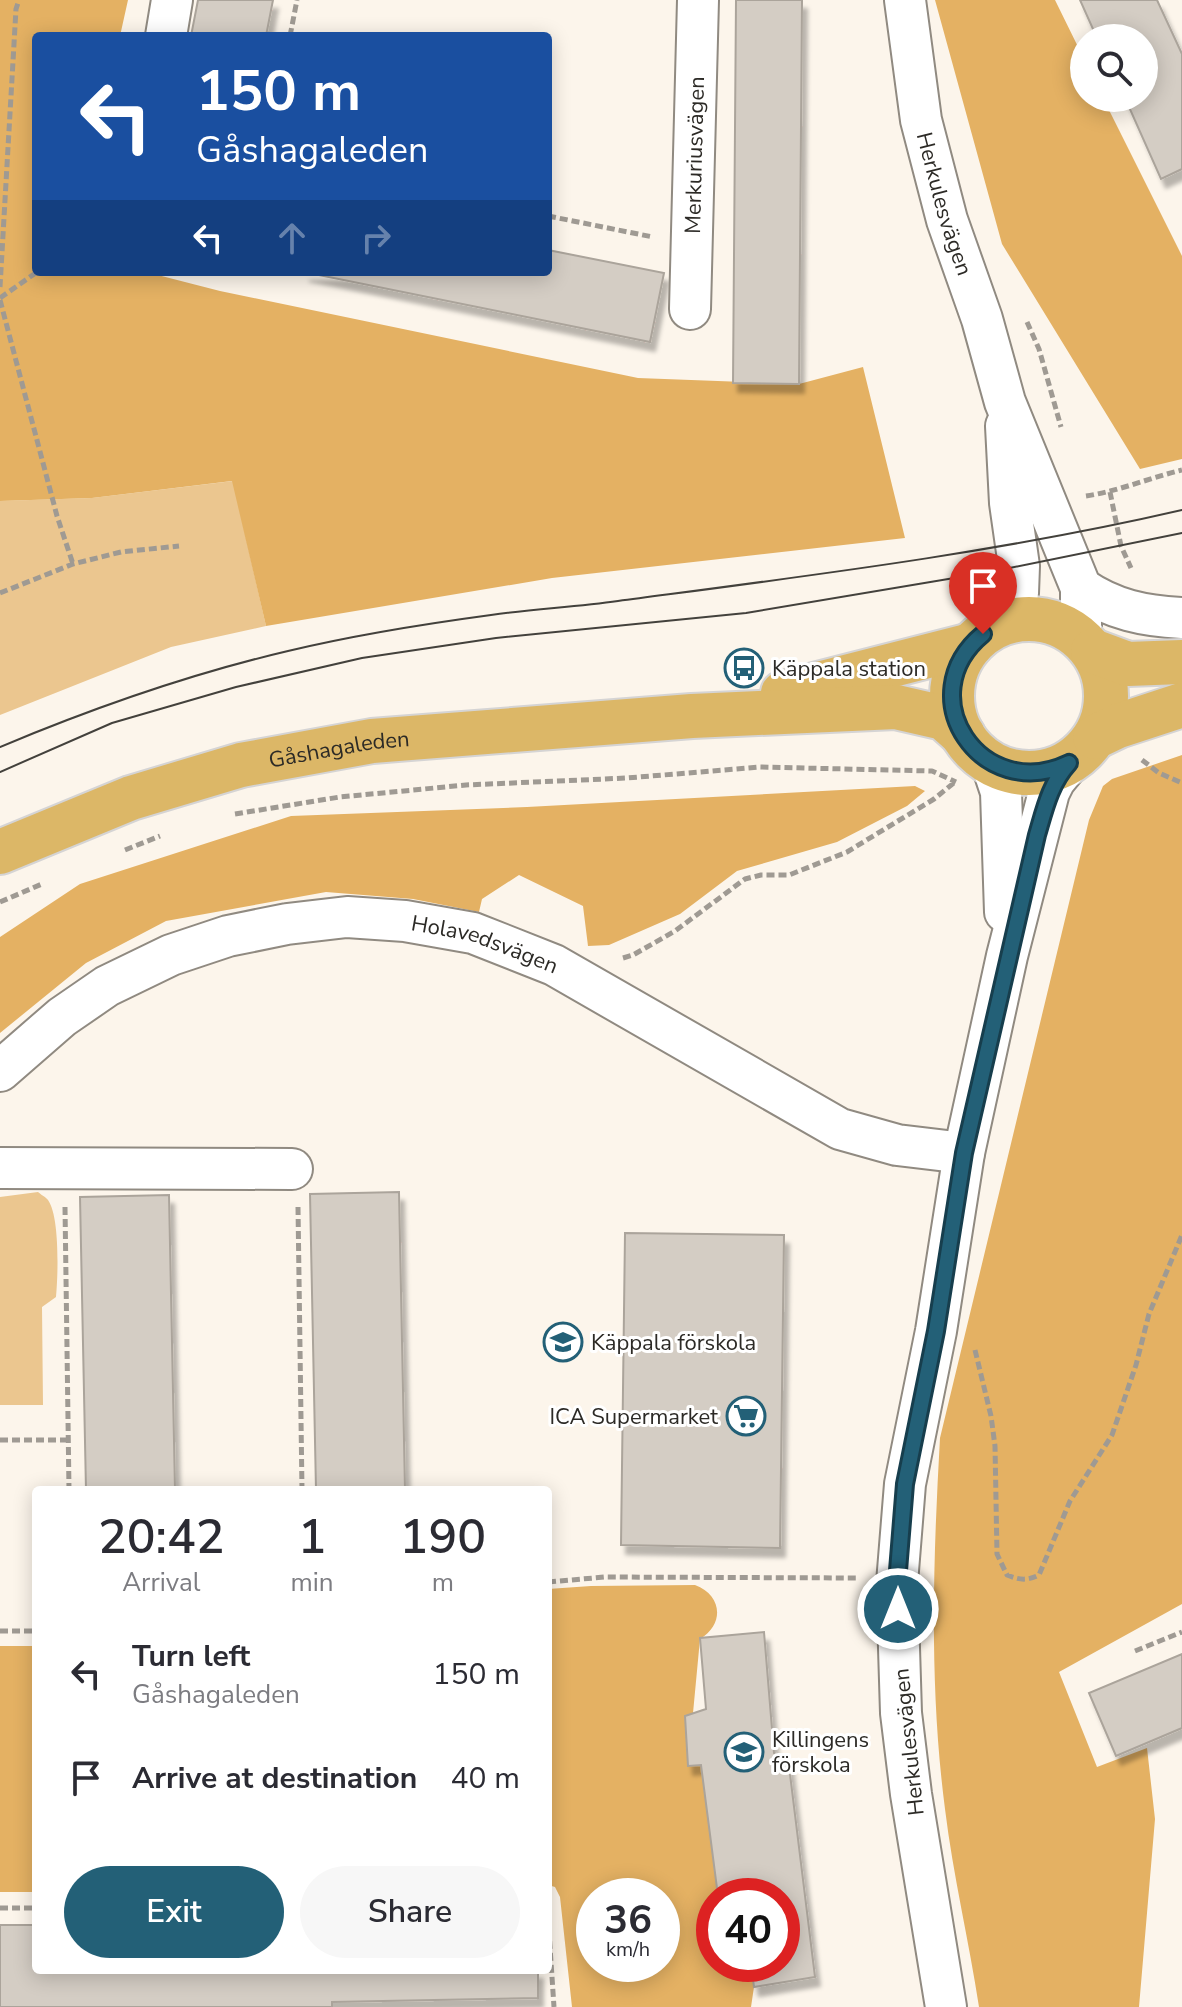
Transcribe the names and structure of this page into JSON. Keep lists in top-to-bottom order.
{
  "streets": {
    "main road": ["Gåshagaleden"],
    "street": ["Merkuriusvägen", "Herkulesvägen", "Holavedsvägen"]
  },
  "crossings": [
    ["Herkulesvägen", "Gåshagaleden"],
    ["Herkulesvägen", "Holavedsvägen"]
  ],
  "places": {
    "bus stop": ["Käppala station"],
    "school or university": ["Käppala förskola", "Killingens förskola"],
    "supermarket": ["ICA Supermarket"]
  },
  "page": {
    "turn": ["150 m", "Gåshagaleden"],
    "eta": [
      "20:42",
      "Arrival",
      "1",
      "min",
      "190",
      "m"
    ],
    "list": [
      {
        "name": "Turn left",
        "note": "Gåshagaleden",
        "value": "150 m"
      },
      {
        "name": "Arrive at destination",
        "value": "40 m"
      }
    ],
    "buttons": ["Exit", "Share"],
    "speed": "36 km/h",
    "limit": "40"
  }
}
